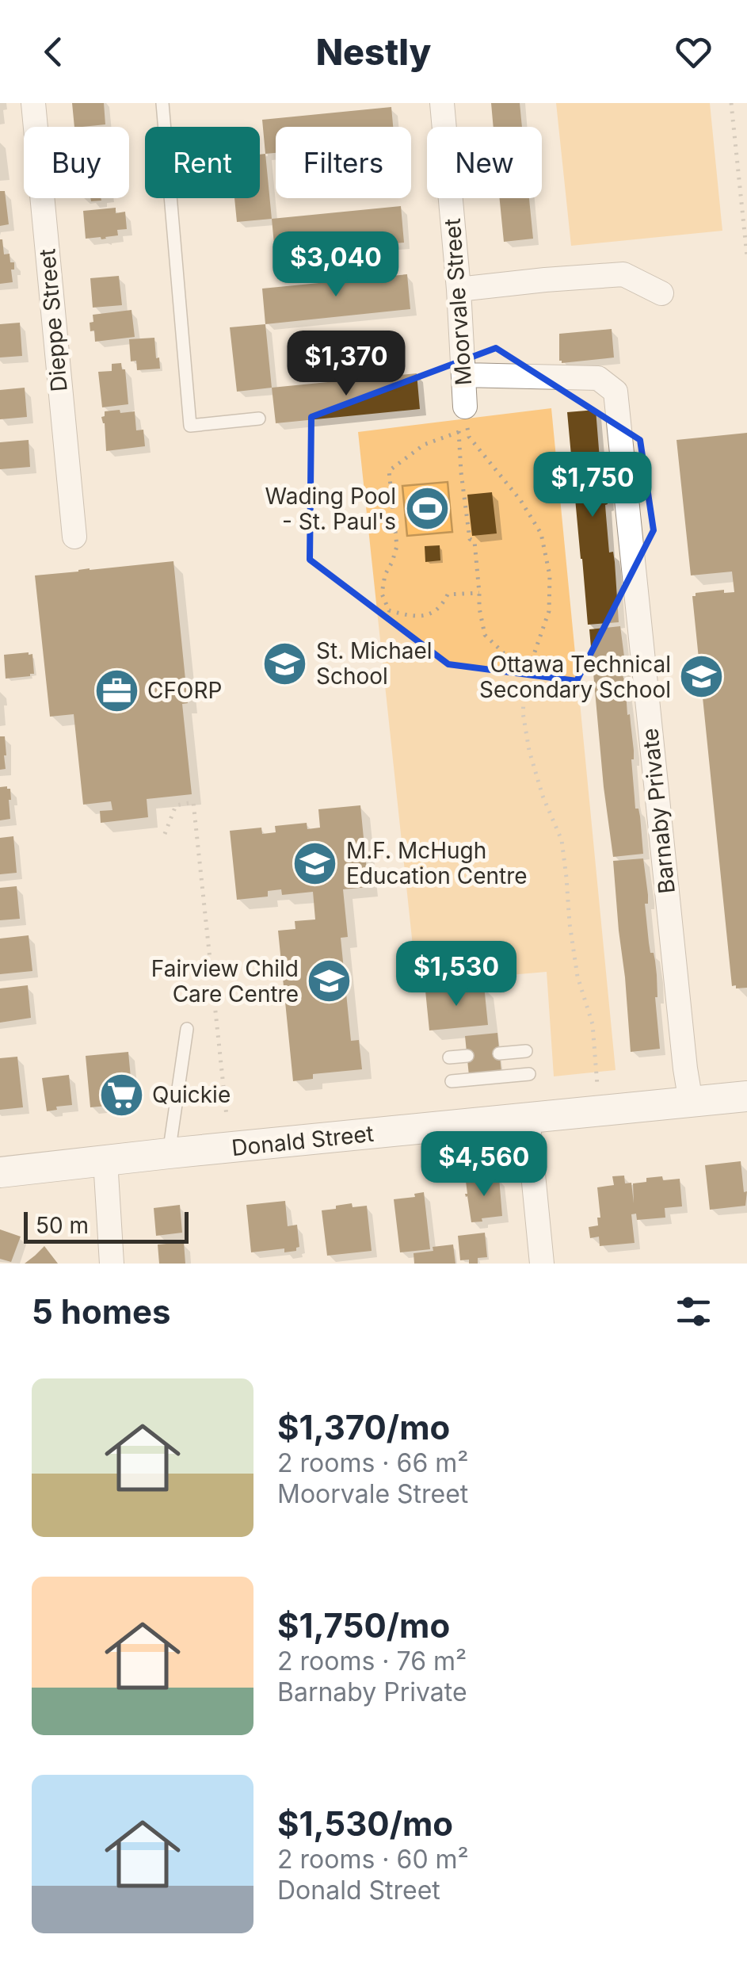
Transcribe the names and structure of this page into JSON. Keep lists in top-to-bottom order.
{
  "streets": {
    "street": [
      "Moorvale Street",
      "Dieppe Street",
      "Barnaby Private",
      "Donald Street"
    ]
  },
  "crossings": [
    ["Moorvale Street", "Barnaby Private"],
    ["Barnaby Private", "Donald Street"]
  ],
  "places": {
    "sports": ["Wading Pool - St. Paul's"],
    "school or university": [
      "St. Michael School",
      "Ottawa Technical Secondary School",
      "M.F. McHugh Education Centre",
      "Fairview Child Care Centre"
    ],
    "office": ["CFORP"],
    "supermarket": ["Quickie"]
  },
  "scale_bar": "50 m",
  "page": {
    "header": "Nestly",
    "chip": [
      "Buy",
      "Rent",
      "Filters",
      "New"
    ],
    "price": [
      "$3,040",
      "$1,370",
      "$1,750",
      "$1,530",
      "$4,560"
    ],
    "scale": "50 m",
    "heading": "5 homes",
    "list": [
      {
        "name": "$1,370/mo",
        "note": "2 rooms · 66 m² · Moorvale Street"
      },
      {
        "name": "$1,750/mo",
        "note": "2 rooms · 76 m² · Barnaby Private"
      },
      {
        "name": "$1,530/mo",
        "note": "2 rooms · 60 m² · Donald Street"
      }
    ]
  }
}
